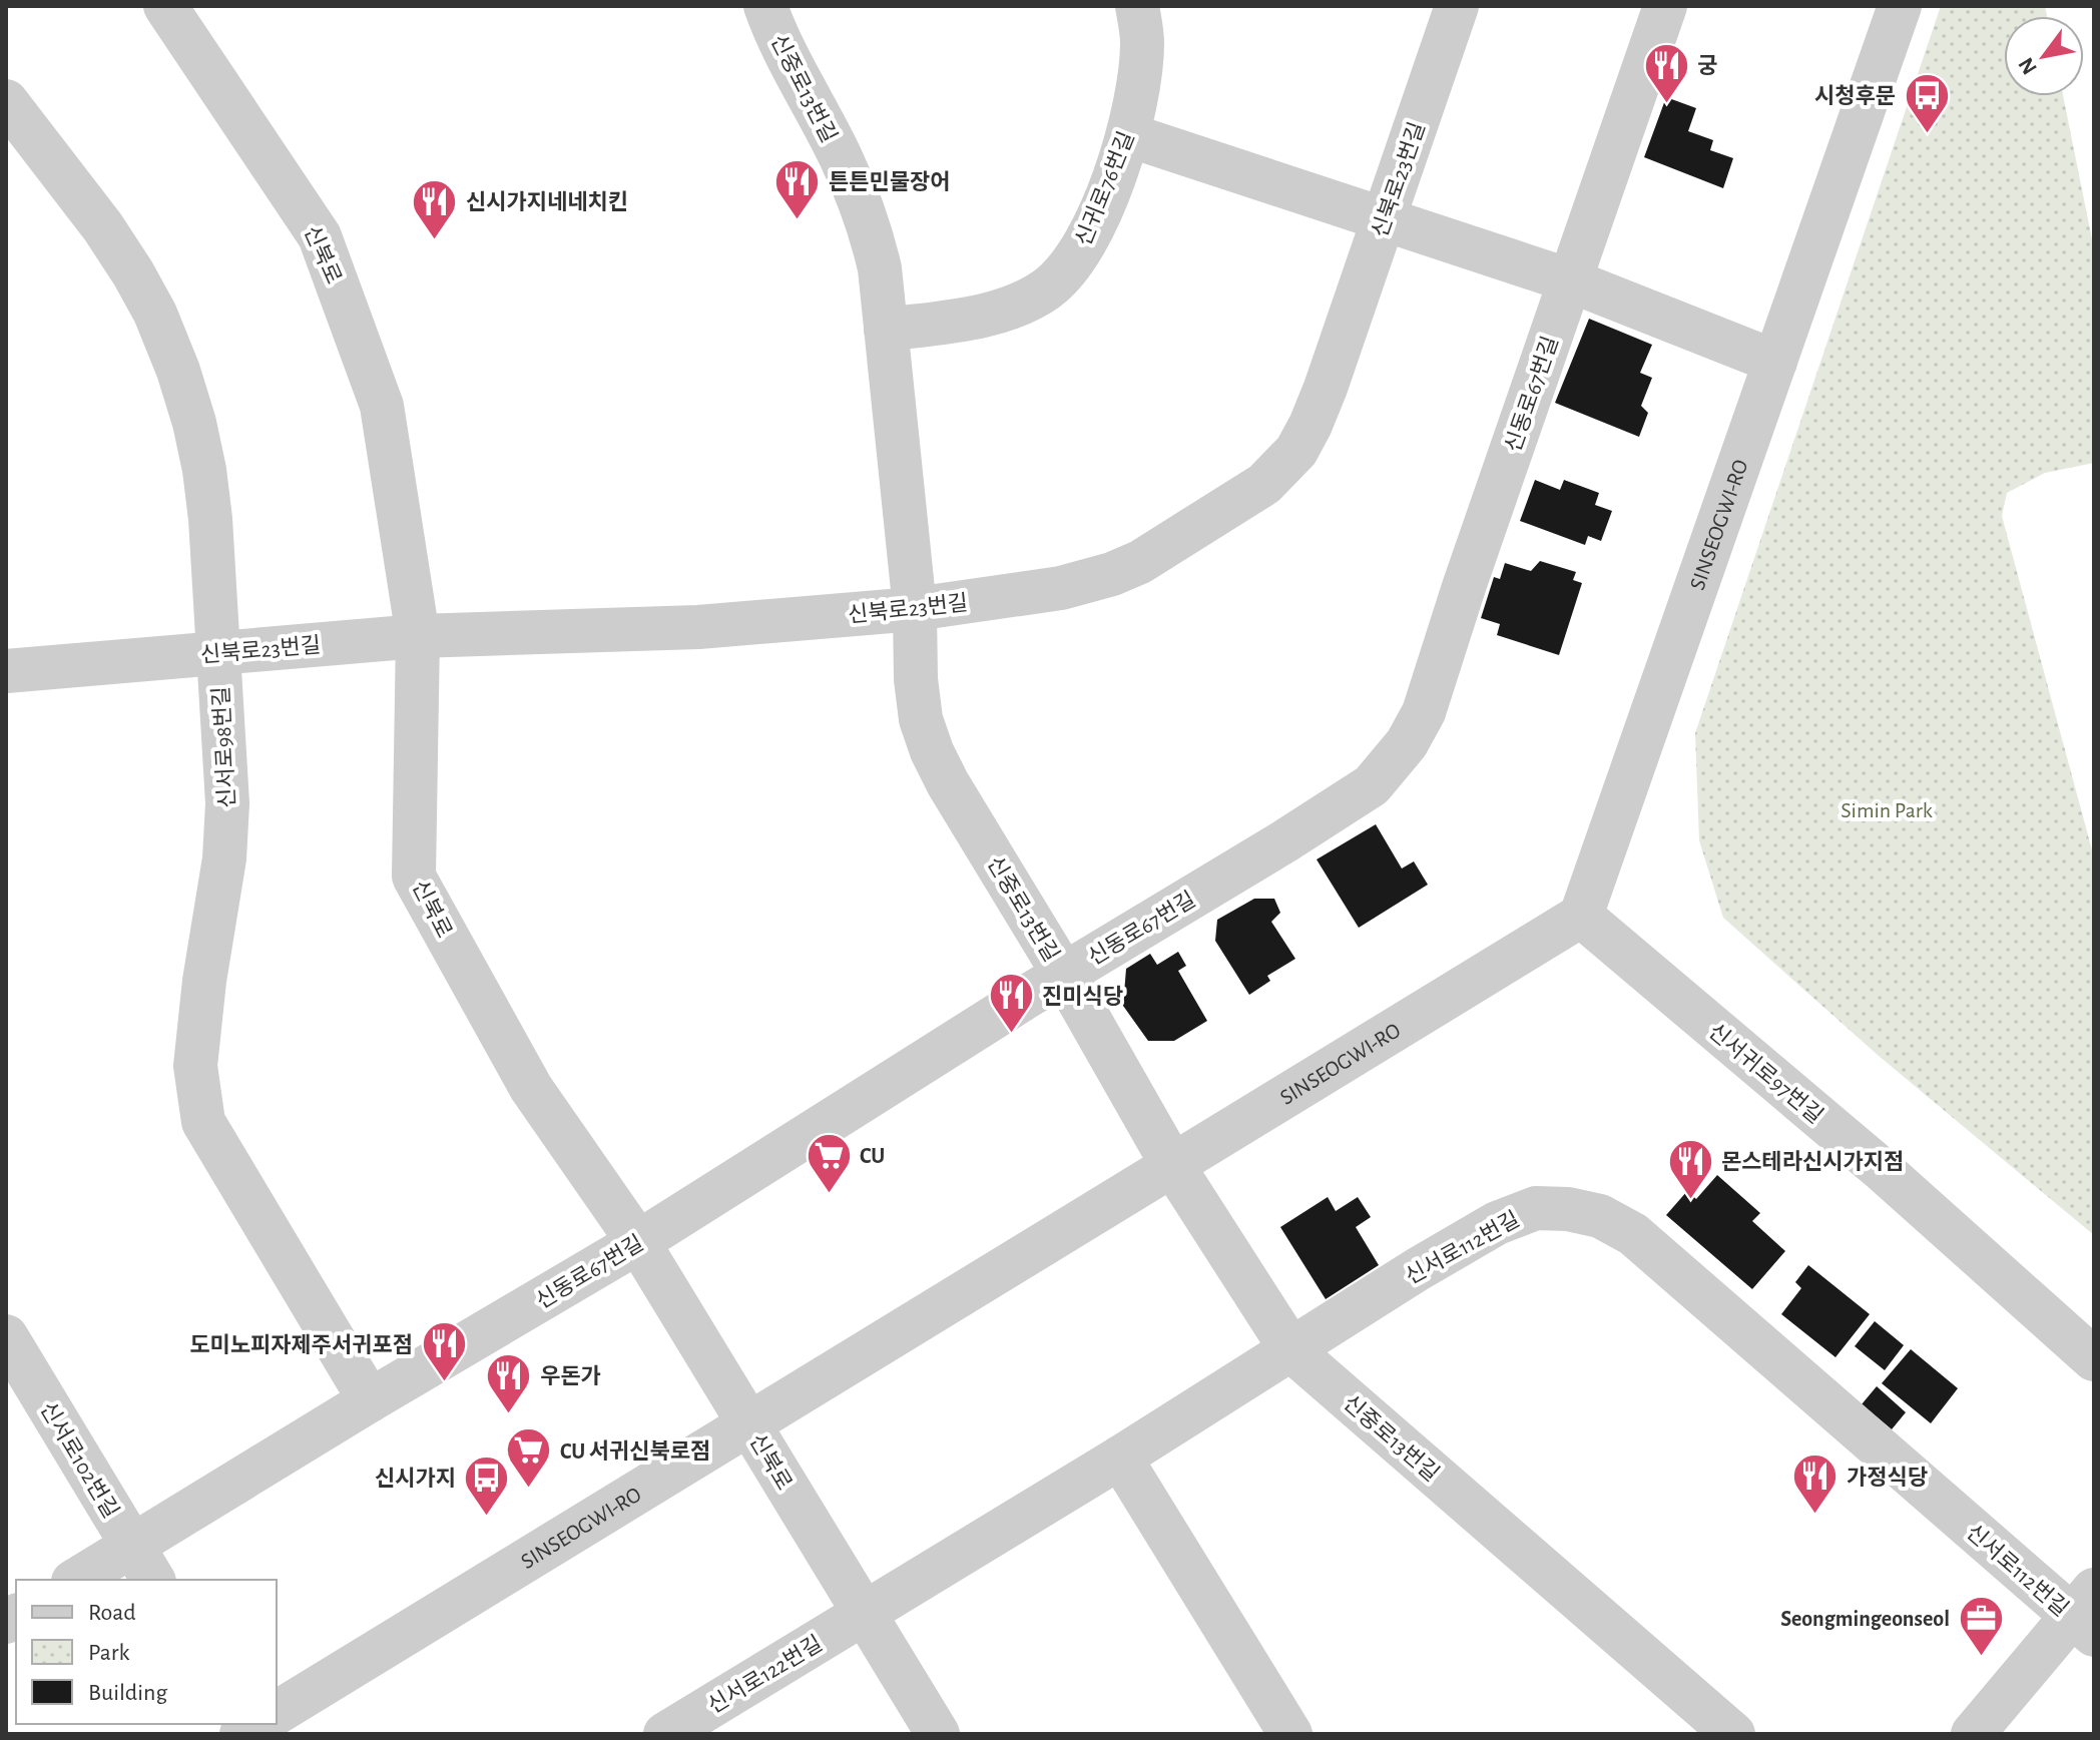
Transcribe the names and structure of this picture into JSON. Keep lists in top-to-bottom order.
{
  "streets": {
    "street": [
      "신중로13번길",
      "신북로23번길",
      "신귀로76번길",
      "신북로",
      "신동로67번길",
      "SINSEOGWI-RO",
      "신서로98번길",
      "신서귀로97번길",
      "신서로112번길",
      "신서로102번길",
      "신서로122번길"
    ]
  },
  "crossings": [
    ["신중로13번길", "신북로23번길"],
    ["신중로13번길", "신귀로76번길"],
    ["신중로13번길", "신동로67번길"],
    ["신중로13번길", "SINSEOGWI-RO"],
    ["신중로13번길", "신서로112번길"],
    ["신북로23번길", "신북로"],
    ["신북로23번길", "신서로98번길"],
    ["신북로", "신동로67번길"],
    ["신북로", "SINSEOGWI-RO"],
    ["신북로", "신서로112번길"],
    ["신북로", "신서로122번길"],
    ["신동로67번길", "신서로98번길"],
    ["신동로67번길", "신서로102번길"],
    ["SINSEOGWI-RO", "신서귀로97번길"],
    ["신서로112번길", "신서로122번길"]
  ],
  "parks": ["Simin Park"],
  "places": {
    "restaurant": [
      "궁",
      "튼튼민물장어",
      "신시가지네네치킨",
      "진미식당",
      "몬스테라신시가지점",
      "도미노피자제주서귀포점",
      "우돈가",
      "가정식당"
    ],
    "bus stop": ["시청후문", "신시가지"],
    "supermarket": ["CU", "CU 서귀신북로점"],
    "office": ["Seongmingeonseol"]
  },
  "legend": ["Road", "Park", "Building"],
  "north": "bottom left"
}
